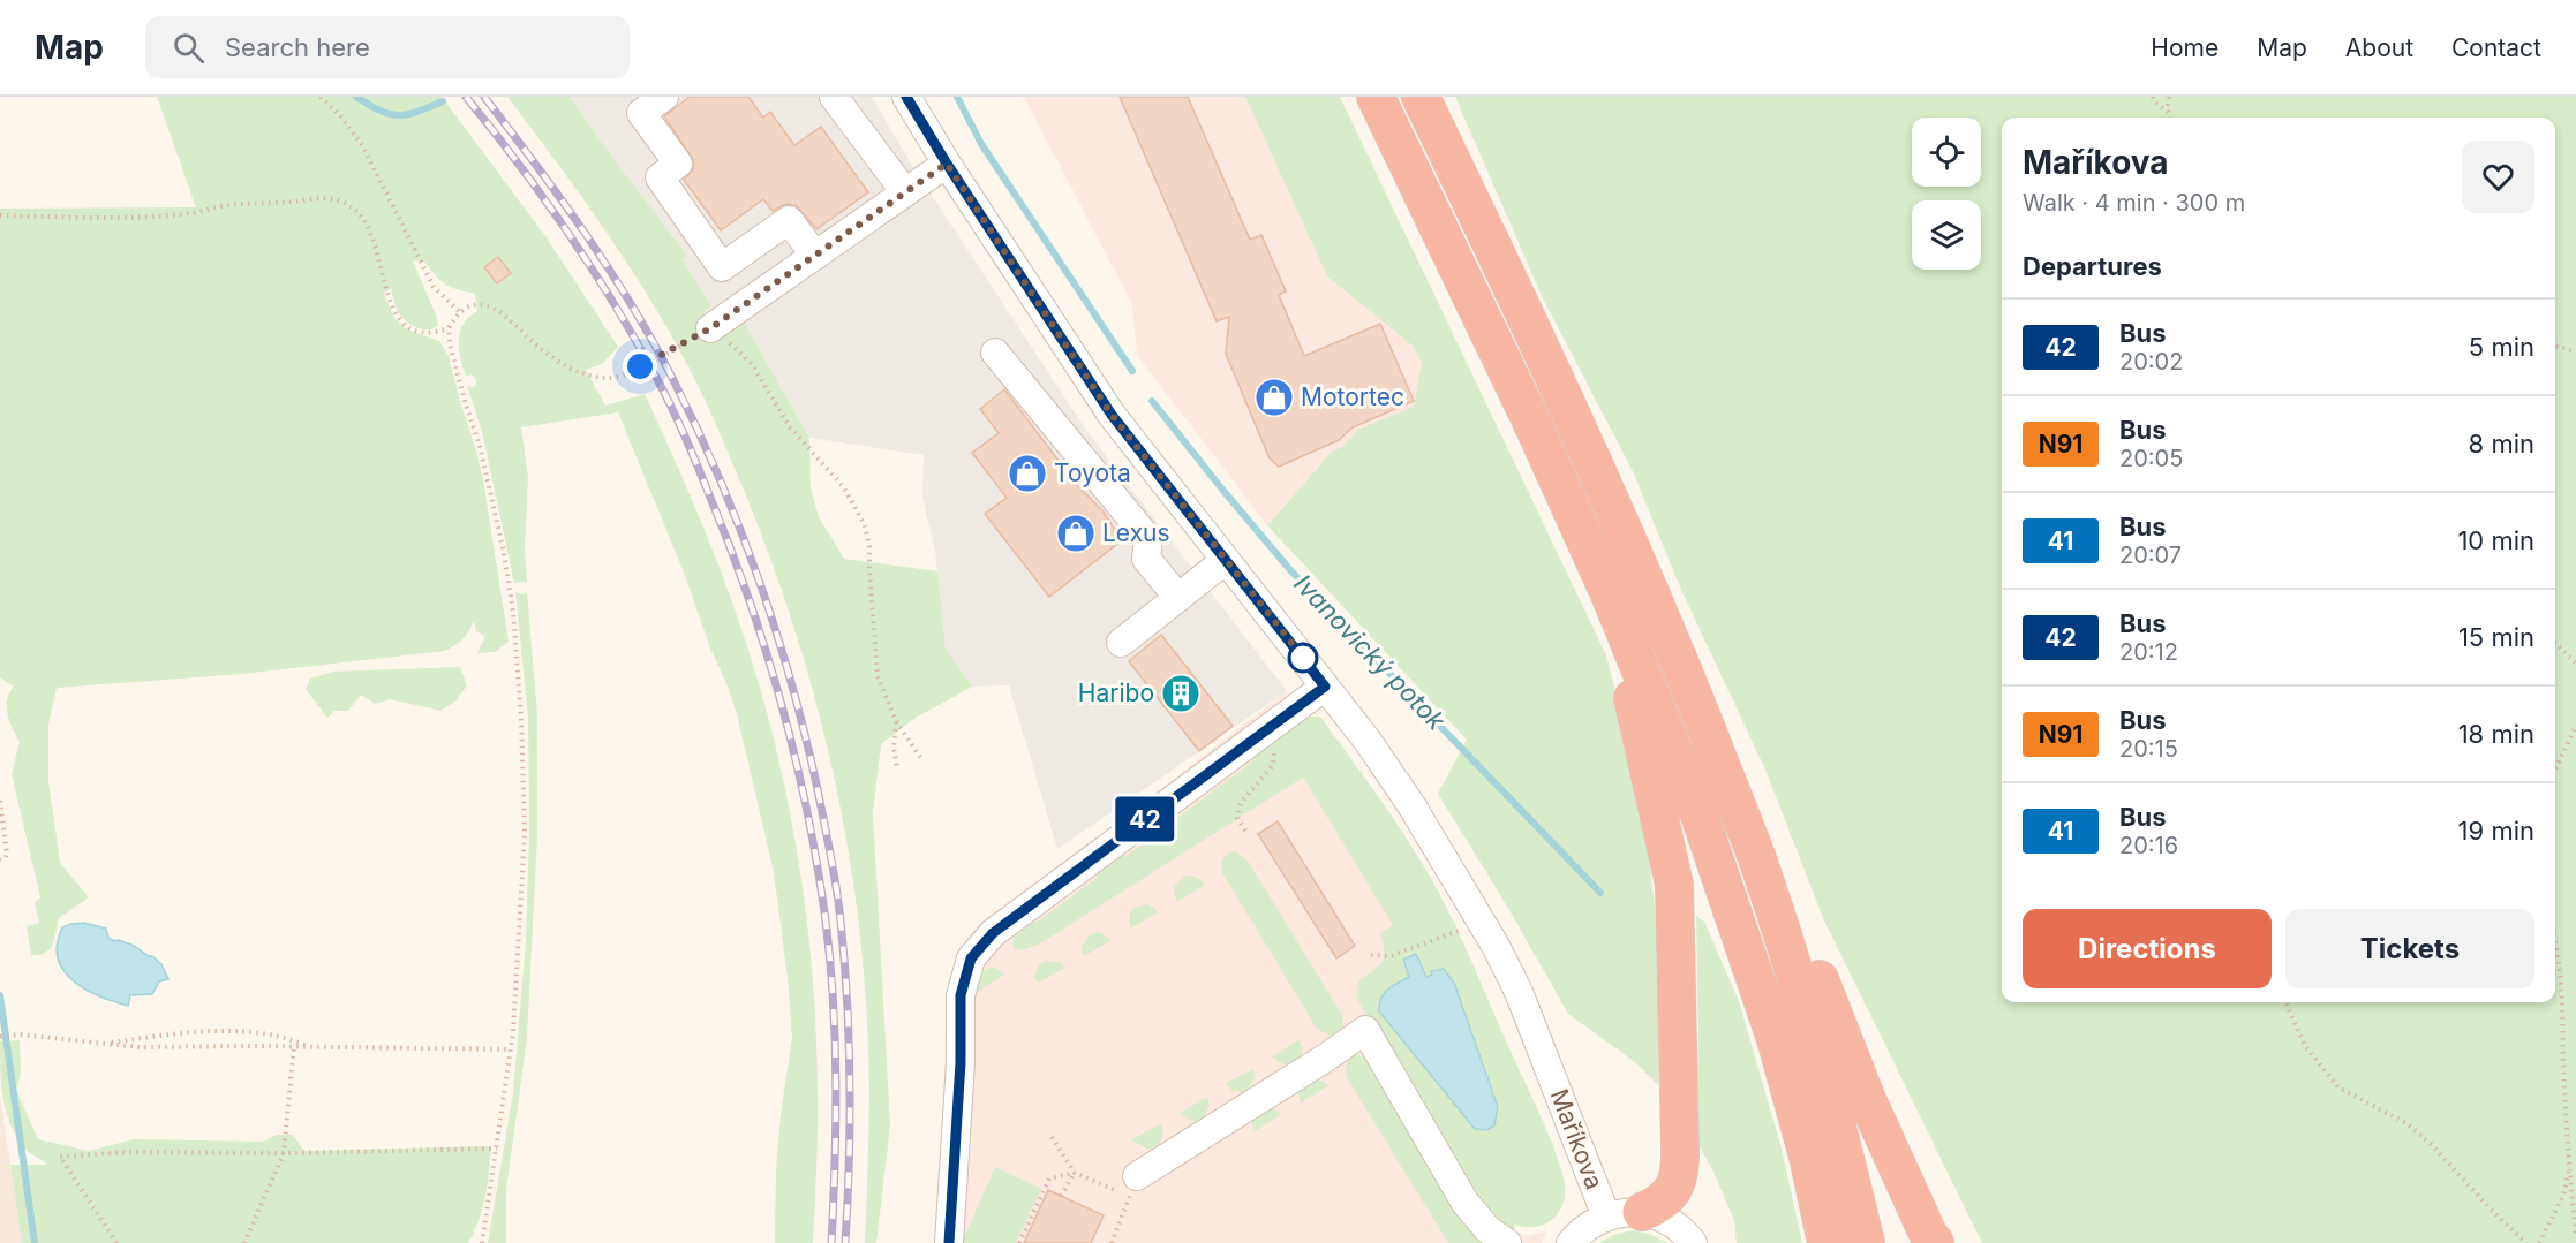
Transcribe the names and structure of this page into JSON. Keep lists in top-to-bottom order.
{
  "streets": {
    "street": ["Maříkova"]
  },
  "water": ["Ivanovický potok"],
  "places": {
    "shop": ["Motortec", "Toyota", "Lexus"],
    "building": ["Haribo"]
  },
  "lines": ["bus line 42"],
  "page": {
    "header": "Map",
    "search": "Search here",
    "nav": [
      "Home",
      "Map",
      "About",
      "Contact"
    ],
    "on_map": "42",
    "heading": [
      ["Maříkova", "Walk · 4 min · 300 m"],
      "Departures"
    ],
    "list": [
      {
        "mark": "42",
        "name": "Bus",
        "note": "20:02",
        "value": "5 min"
      },
      {
        "mark": "N91",
        "name": "Bus",
        "note": "20:05",
        "value": "8 min"
      },
      {
        "mark": "41",
        "name": "Bus",
        "note": "20:07",
        "value": "10 min"
      },
      {
        "mark": "42",
        "name": "Bus",
        "note": "20:12",
        "value": "15 min"
      },
      {
        "mark": "N91",
        "name": "Bus",
        "note": "20:15",
        "value": "18 min"
      },
      {
        "mark": "41",
        "name": "Bus",
        "note": "20:16",
        "value": "19 min"
      }
    ],
    "buttons": ["Directions", "Tickets"]
  }
}
